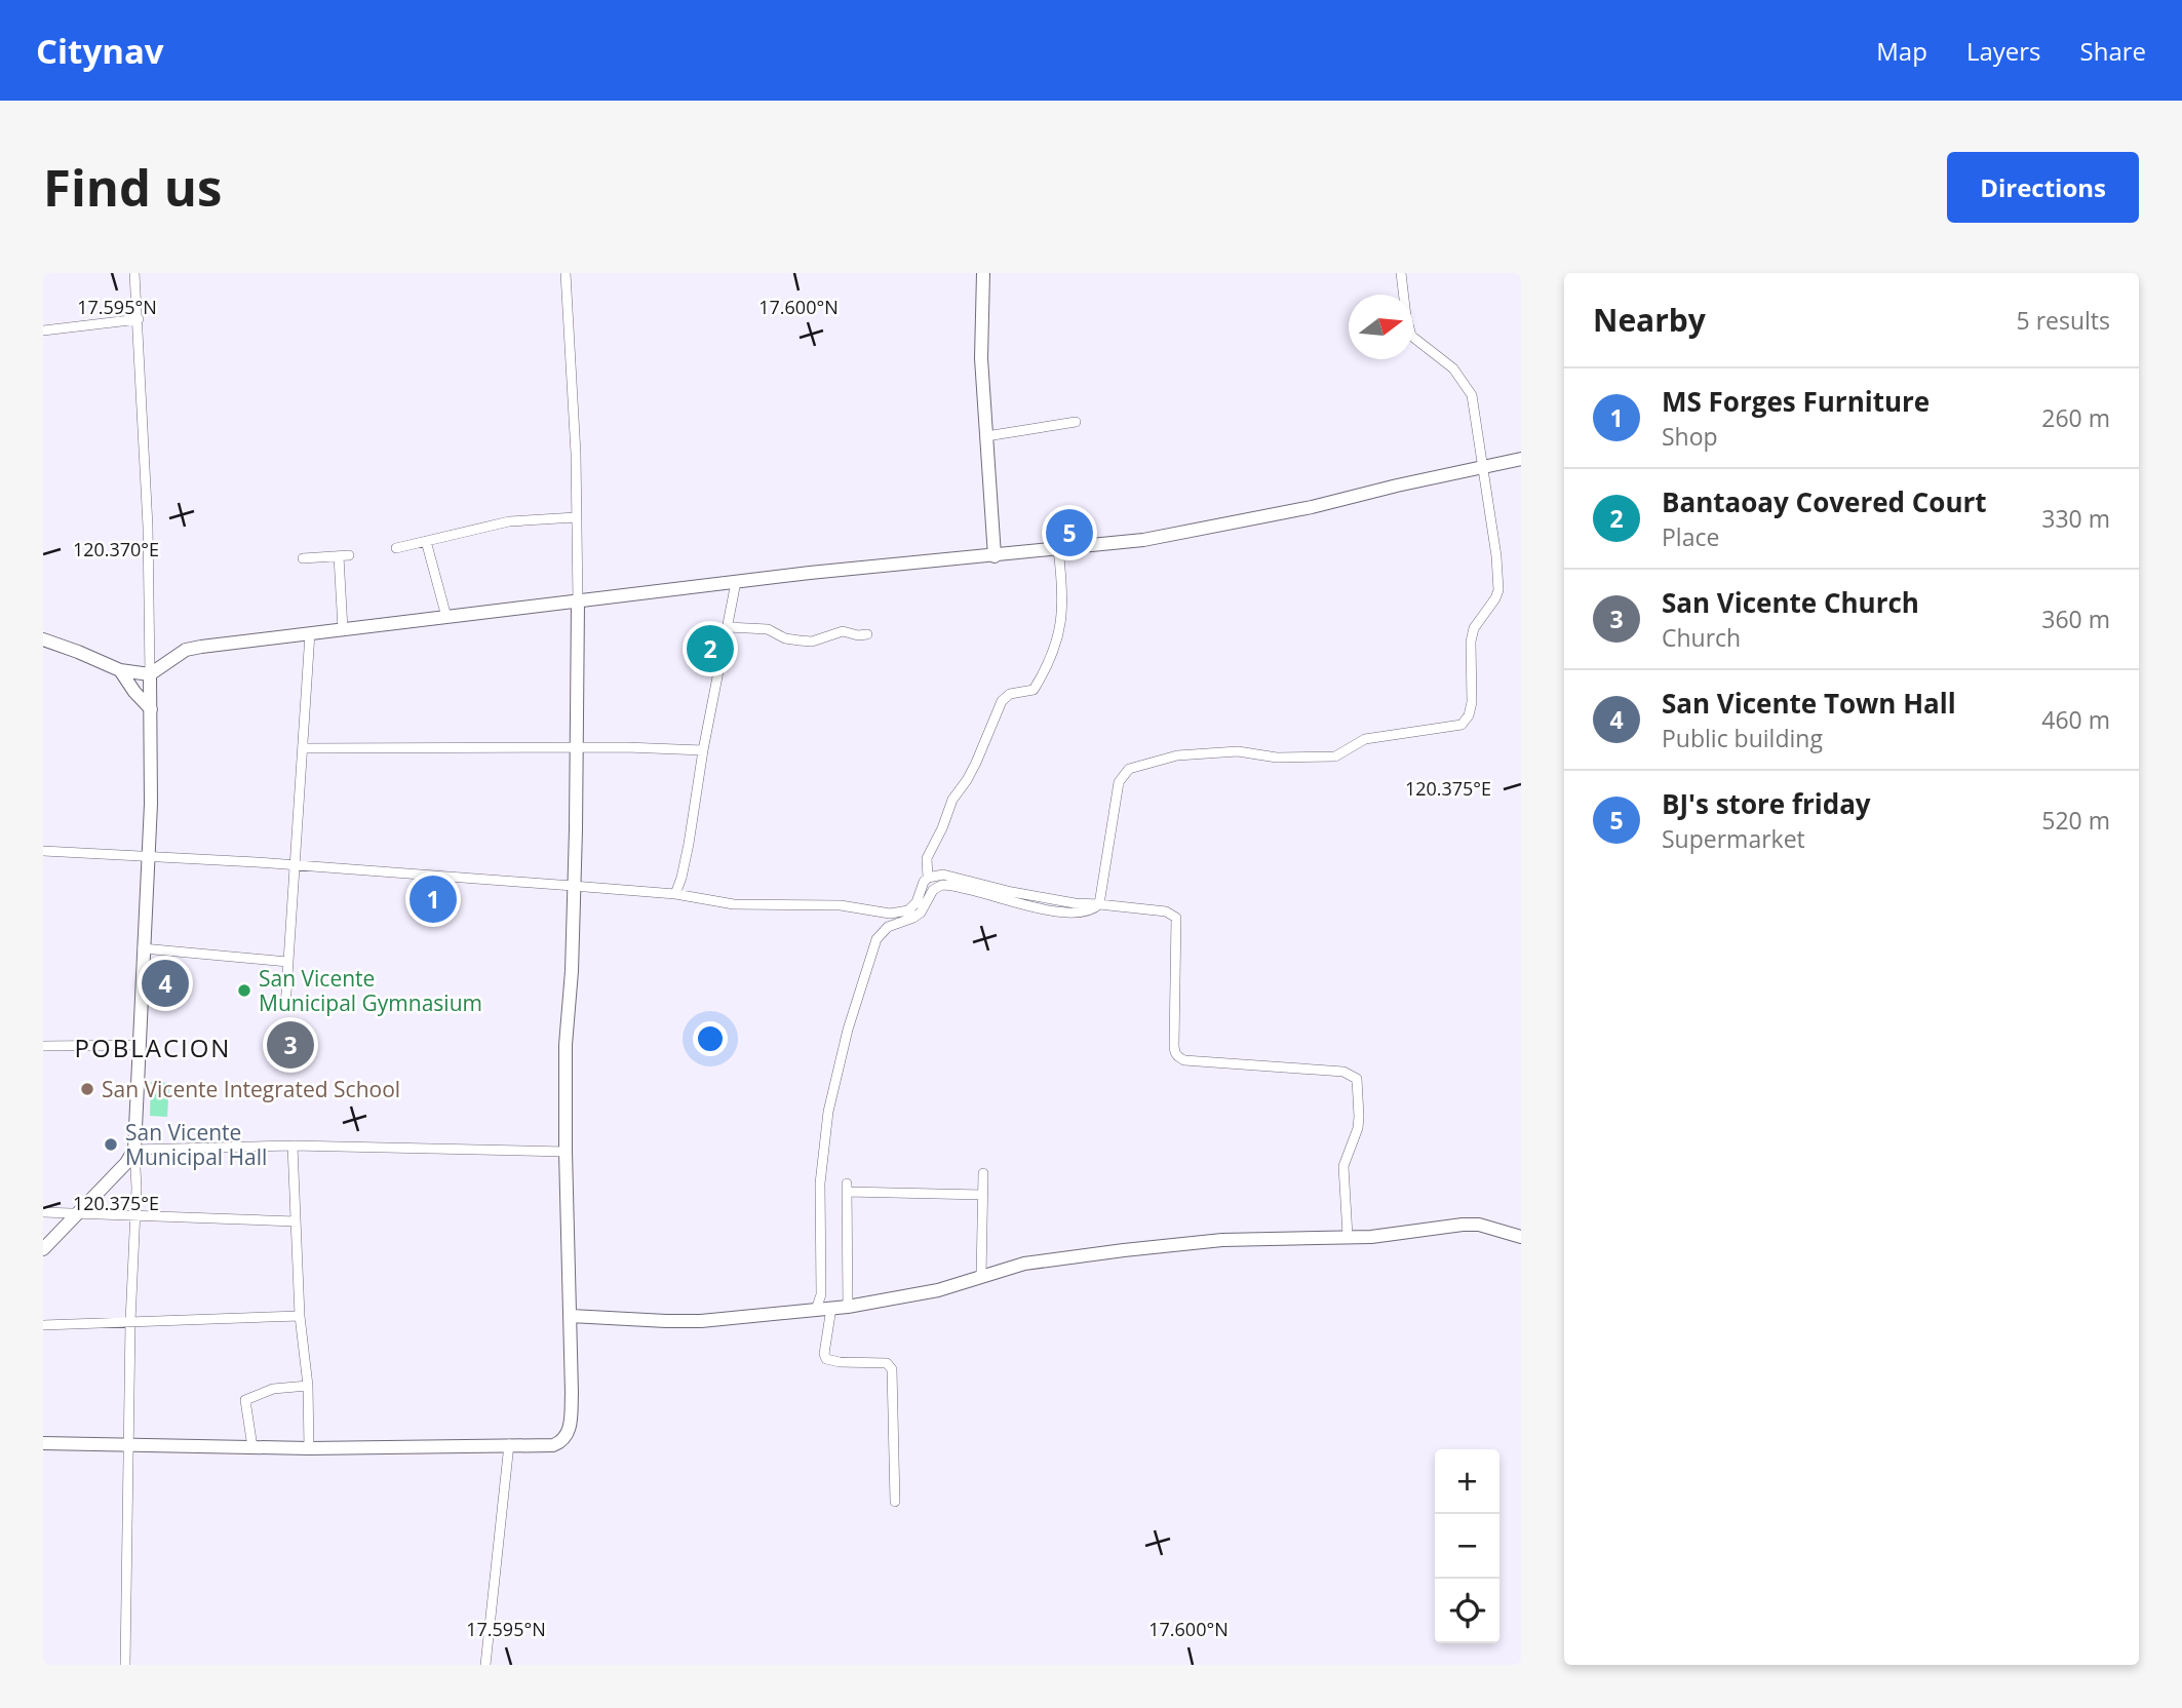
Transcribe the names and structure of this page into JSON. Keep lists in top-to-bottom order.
{
  "districts": ["POBLACION"],
  "places": ["San Vicente Municipal Gymnasium", "San Vicente Integrated School", "San Vicente Municipal Hall"],
  "north": "right",
  "page": {
    "header": "Citynav",
    "nav": ["Map", "Layers", "Share"],
    "buttons": "Directions",
    "title": "Find us",
    "heading": ["Nearby", "5 results"],
    "list": [
      {
        "mark": "1",
        "name": "MS Forges Furniture",
        "note": "Shop",
        "value": "260 m"
      },
      {
        "mark": "2",
        "name": "Bantaoay Covered Court",
        "note": "Place",
        "value": "330 m"
      },
      {
        "mark": "3",
        "name": "San Vicente Church",
        "note": "Church",
        "value": "360 m"
      },
      {
        "mark": "4",
        "name": "San Vicente Town Hall",
        "note": "Public building",
        "value": "460 m"
      },
      {
        "mark": "5",
        "name": "BJ's store friday",
        "note": "Supermarket",
        "value": "520 m"
      }
    ],
    "pins": [
      "5",
      "2",
      "1",
      "4",
      "3"
    ],
    "map_buttons": ["+", "−"]
  },
  "coordinates": [
    "17.595°N",
    "17.600°N",
    "120.370°E",
    "120.375°E"
  ]
}
